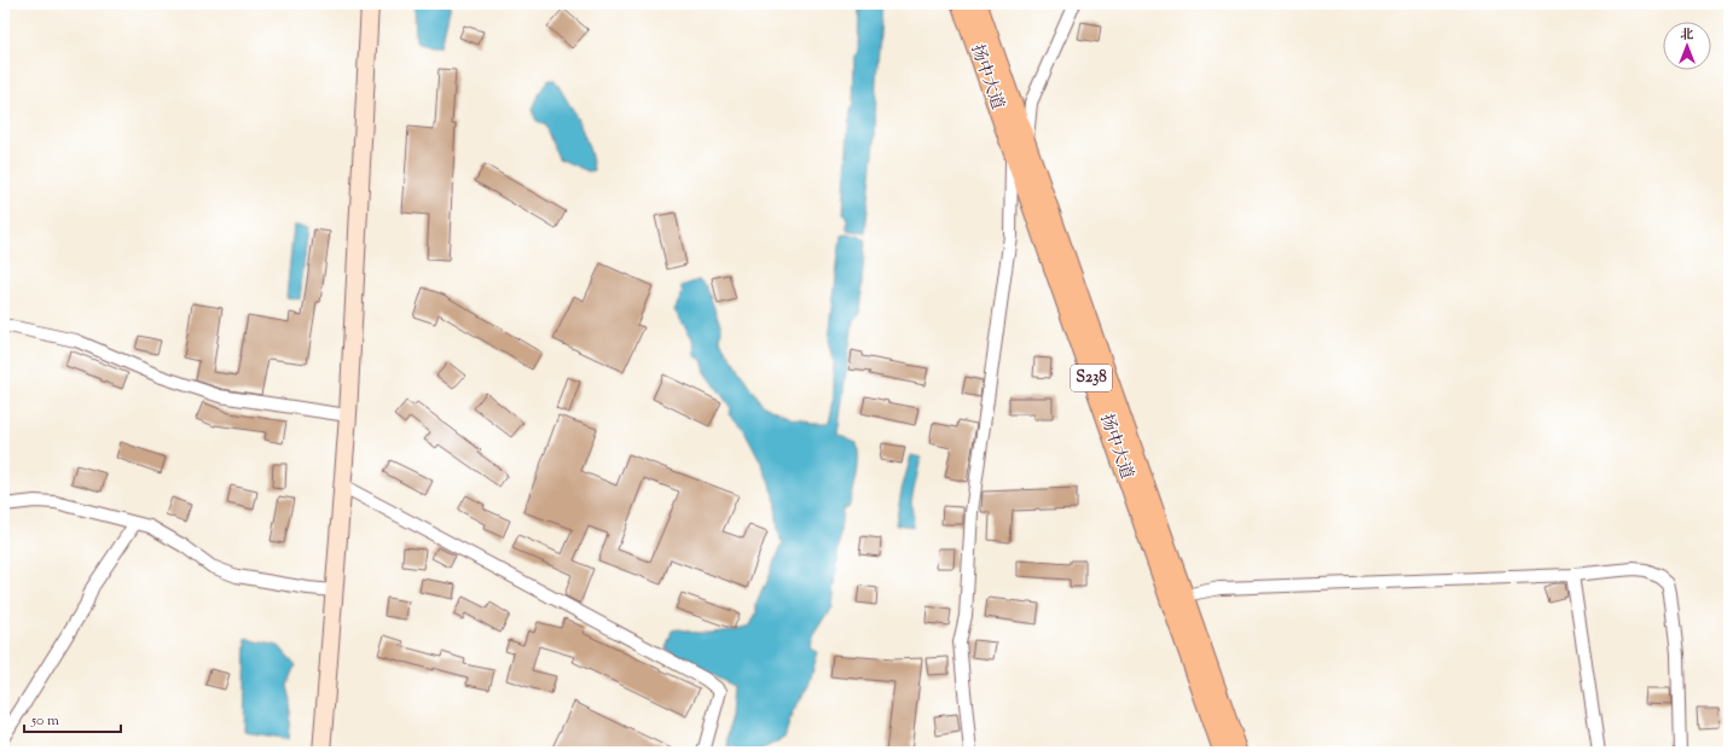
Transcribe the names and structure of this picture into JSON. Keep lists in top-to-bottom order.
{
  "streets": {
    "main road": ["扬中大道", "S238"]
  },
  "scale_bar": "50 m",
  "north": "top"
}
